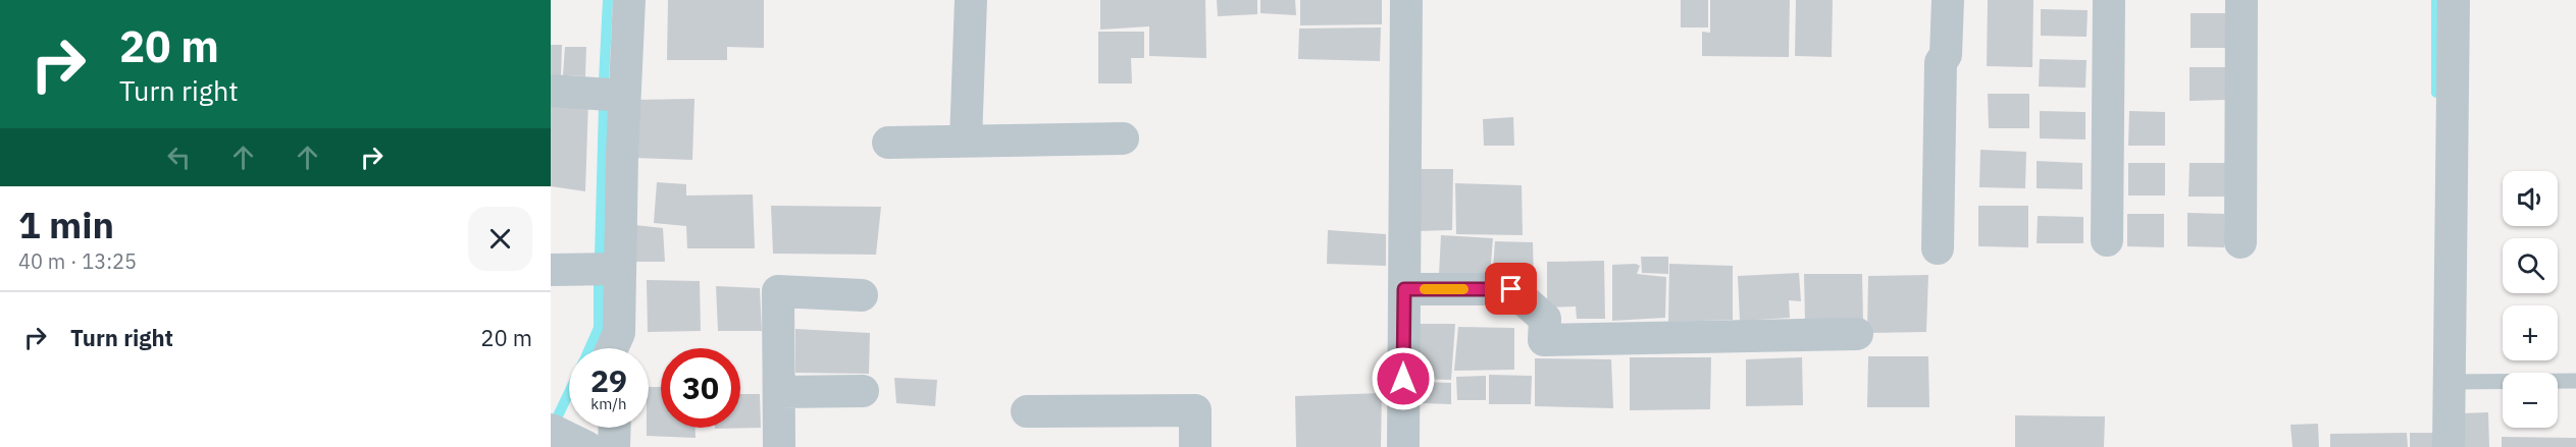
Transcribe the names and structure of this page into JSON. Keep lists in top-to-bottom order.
{
  "page": {
    "turn": ["20 m", "Turn right"],
    "map_buttons": ["+", "−"],
    "heading": ["1 min", "40 m · 13:25"],
    "list": [
      {
        "name": "Turn right",
        "value": "20 m"
      }
    ],
    "speed": "29 km/h",
    "limit": "30"
  }
}
